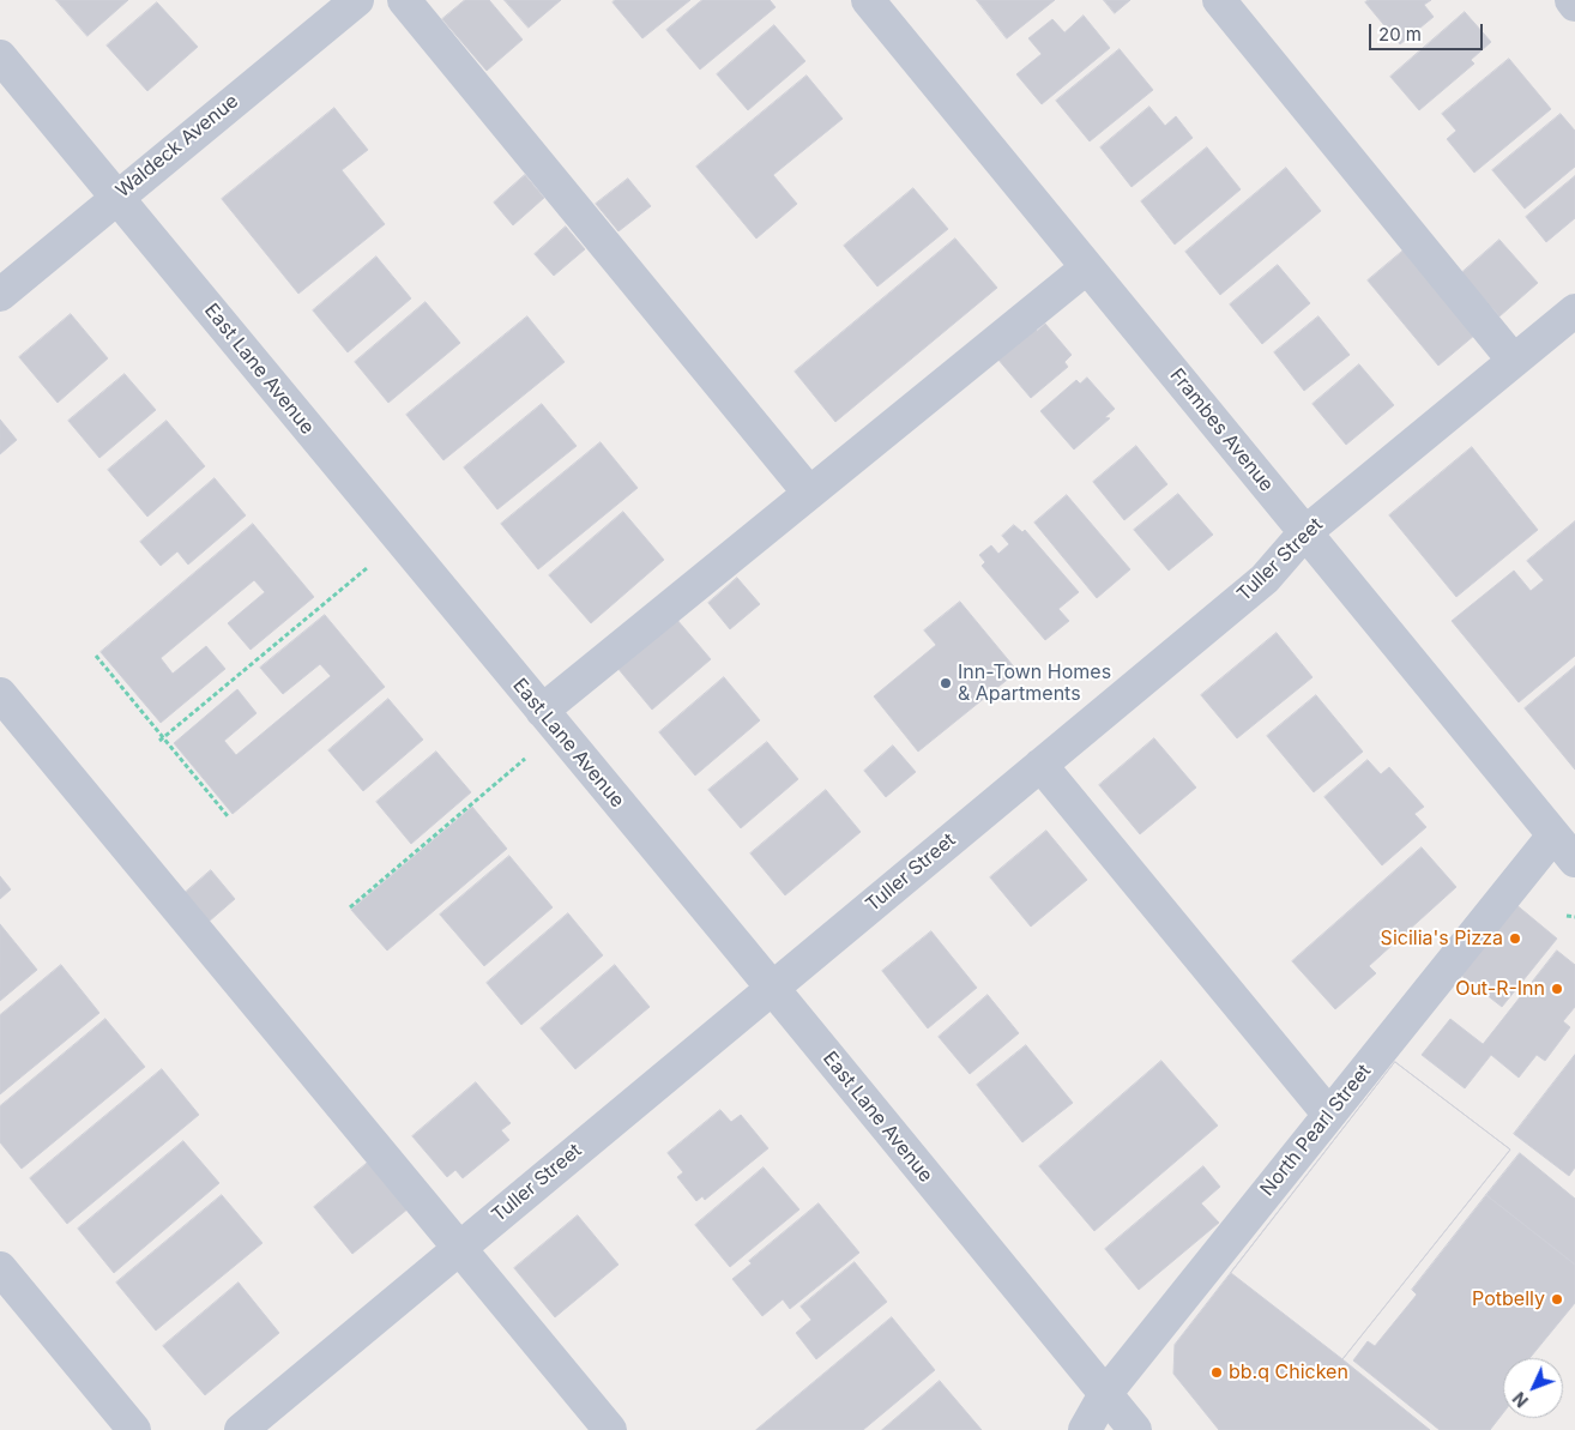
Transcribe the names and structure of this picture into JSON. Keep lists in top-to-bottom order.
{
  "streets": {
    "street": [
      "Waldeck Avenue",
      "East Lane Avenue",
      "Frambes Avenue",
      "Tuller Street",
      "North Pearl Street"
    ]
  },
  "crossings": [
    ["Waldeck Avenue", "East Lane Avenue"],
    ["East Lane Avenue", "Tuller Street"],
    ["East Lane Avenue", "North Pearl Street"],
    ["Frambes Avenue", "Tuller Street"],
    ["Frambes Avenue", "North Pearl Street"]
  ],
  "places": [
    "Inn-Town Homes & Apartments",
    "Sicilia's Pizza",
    "Out-R-Inn",
    "Potbelly",
    "bb.q Chicken"
  ],
  "scale_bar": "20 m",
  "north": "bottom left"
}
